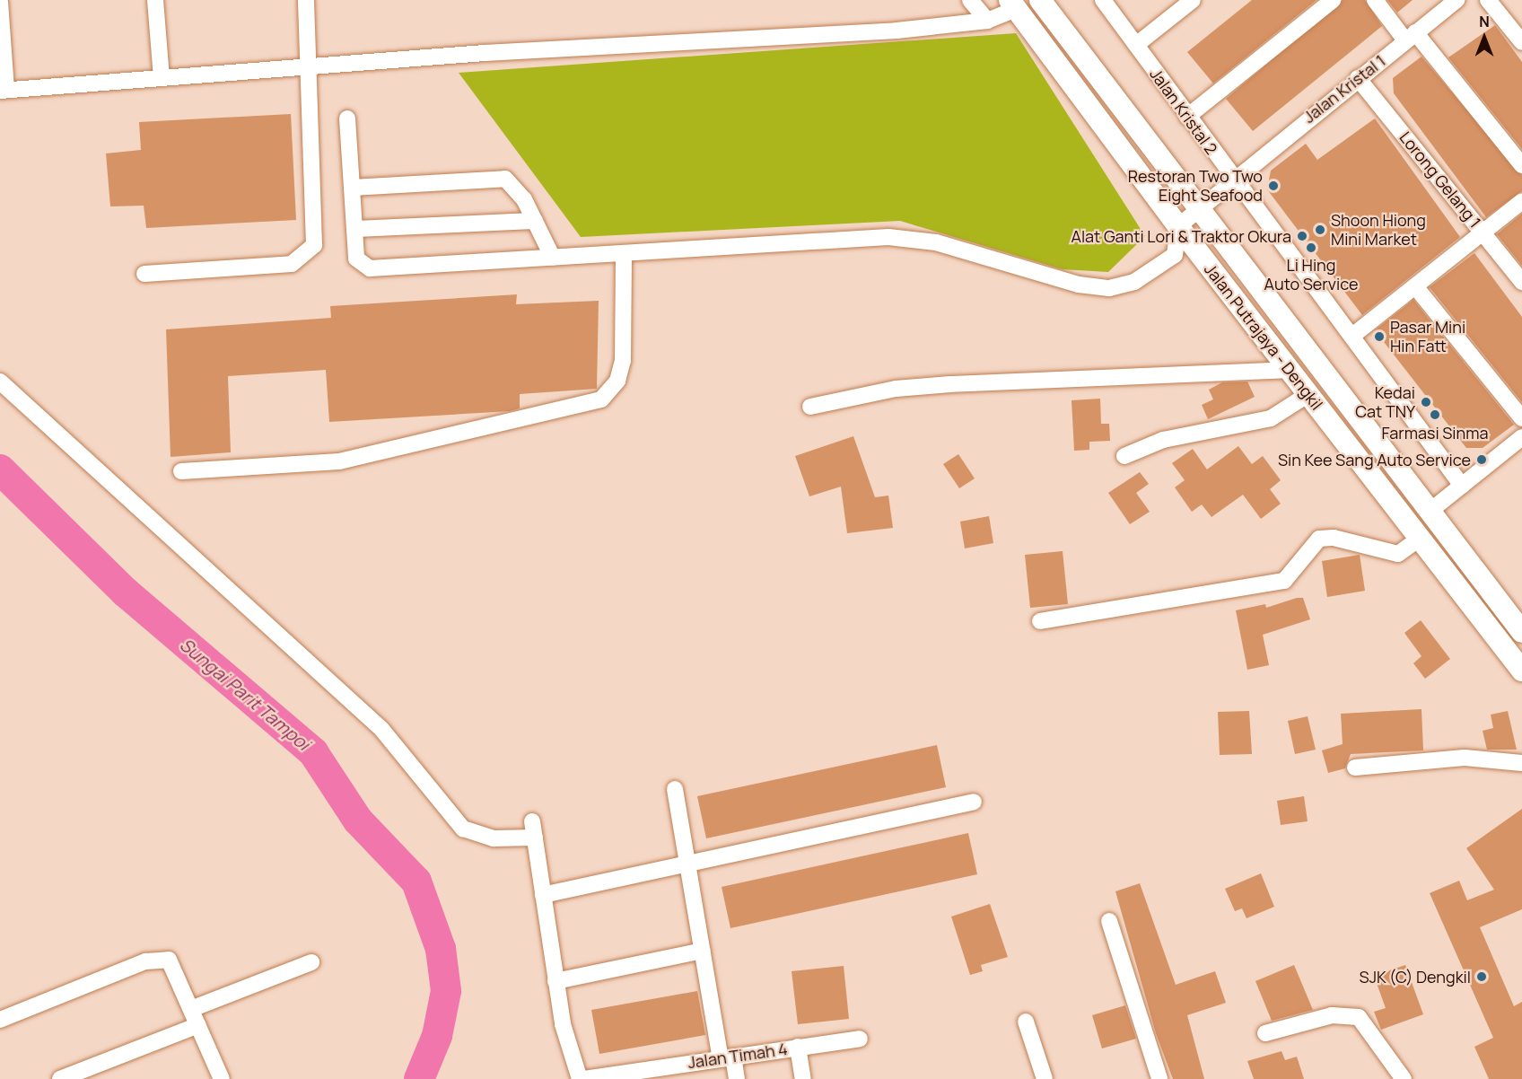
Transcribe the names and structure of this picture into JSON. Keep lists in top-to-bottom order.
{
  "streets": {
    "main road": ["Jalan Putrajaya - Dengkil"],
    "street": [
      "Jalan Kristal 1",
      "Jalan Kristal 2",
      "Lorong Gelang 1",
      "Jalan Timah 4"
    ]
  },
  "crossings": [
    ["Jalan Kristal 1", "Jalan Kristal 2"],
    ["Jalan Kristal 1", "Lorong Gelang 1"],
    ["Jalan Kristal 1", "Jalan Putrajaya - Dengkil"]
  ],
  "water": ["Sungai Parit Tampoi"],
  "places": [
    "Restoran Two Two Eight Seafood",
    "Shoon Hiong Mini Market",
    "Alat Ganti Lori & Traktor Okura",
    "Li Hing Auto Service",
    "Pasar Mini Hin Fatt",
    "Kedai Cat TNY",
    "Farmasi Sinma",
    "Sin Kee Sang Auto Service",
    "SJK (C) Dengkil"
  ],
  "north": "top"
}
